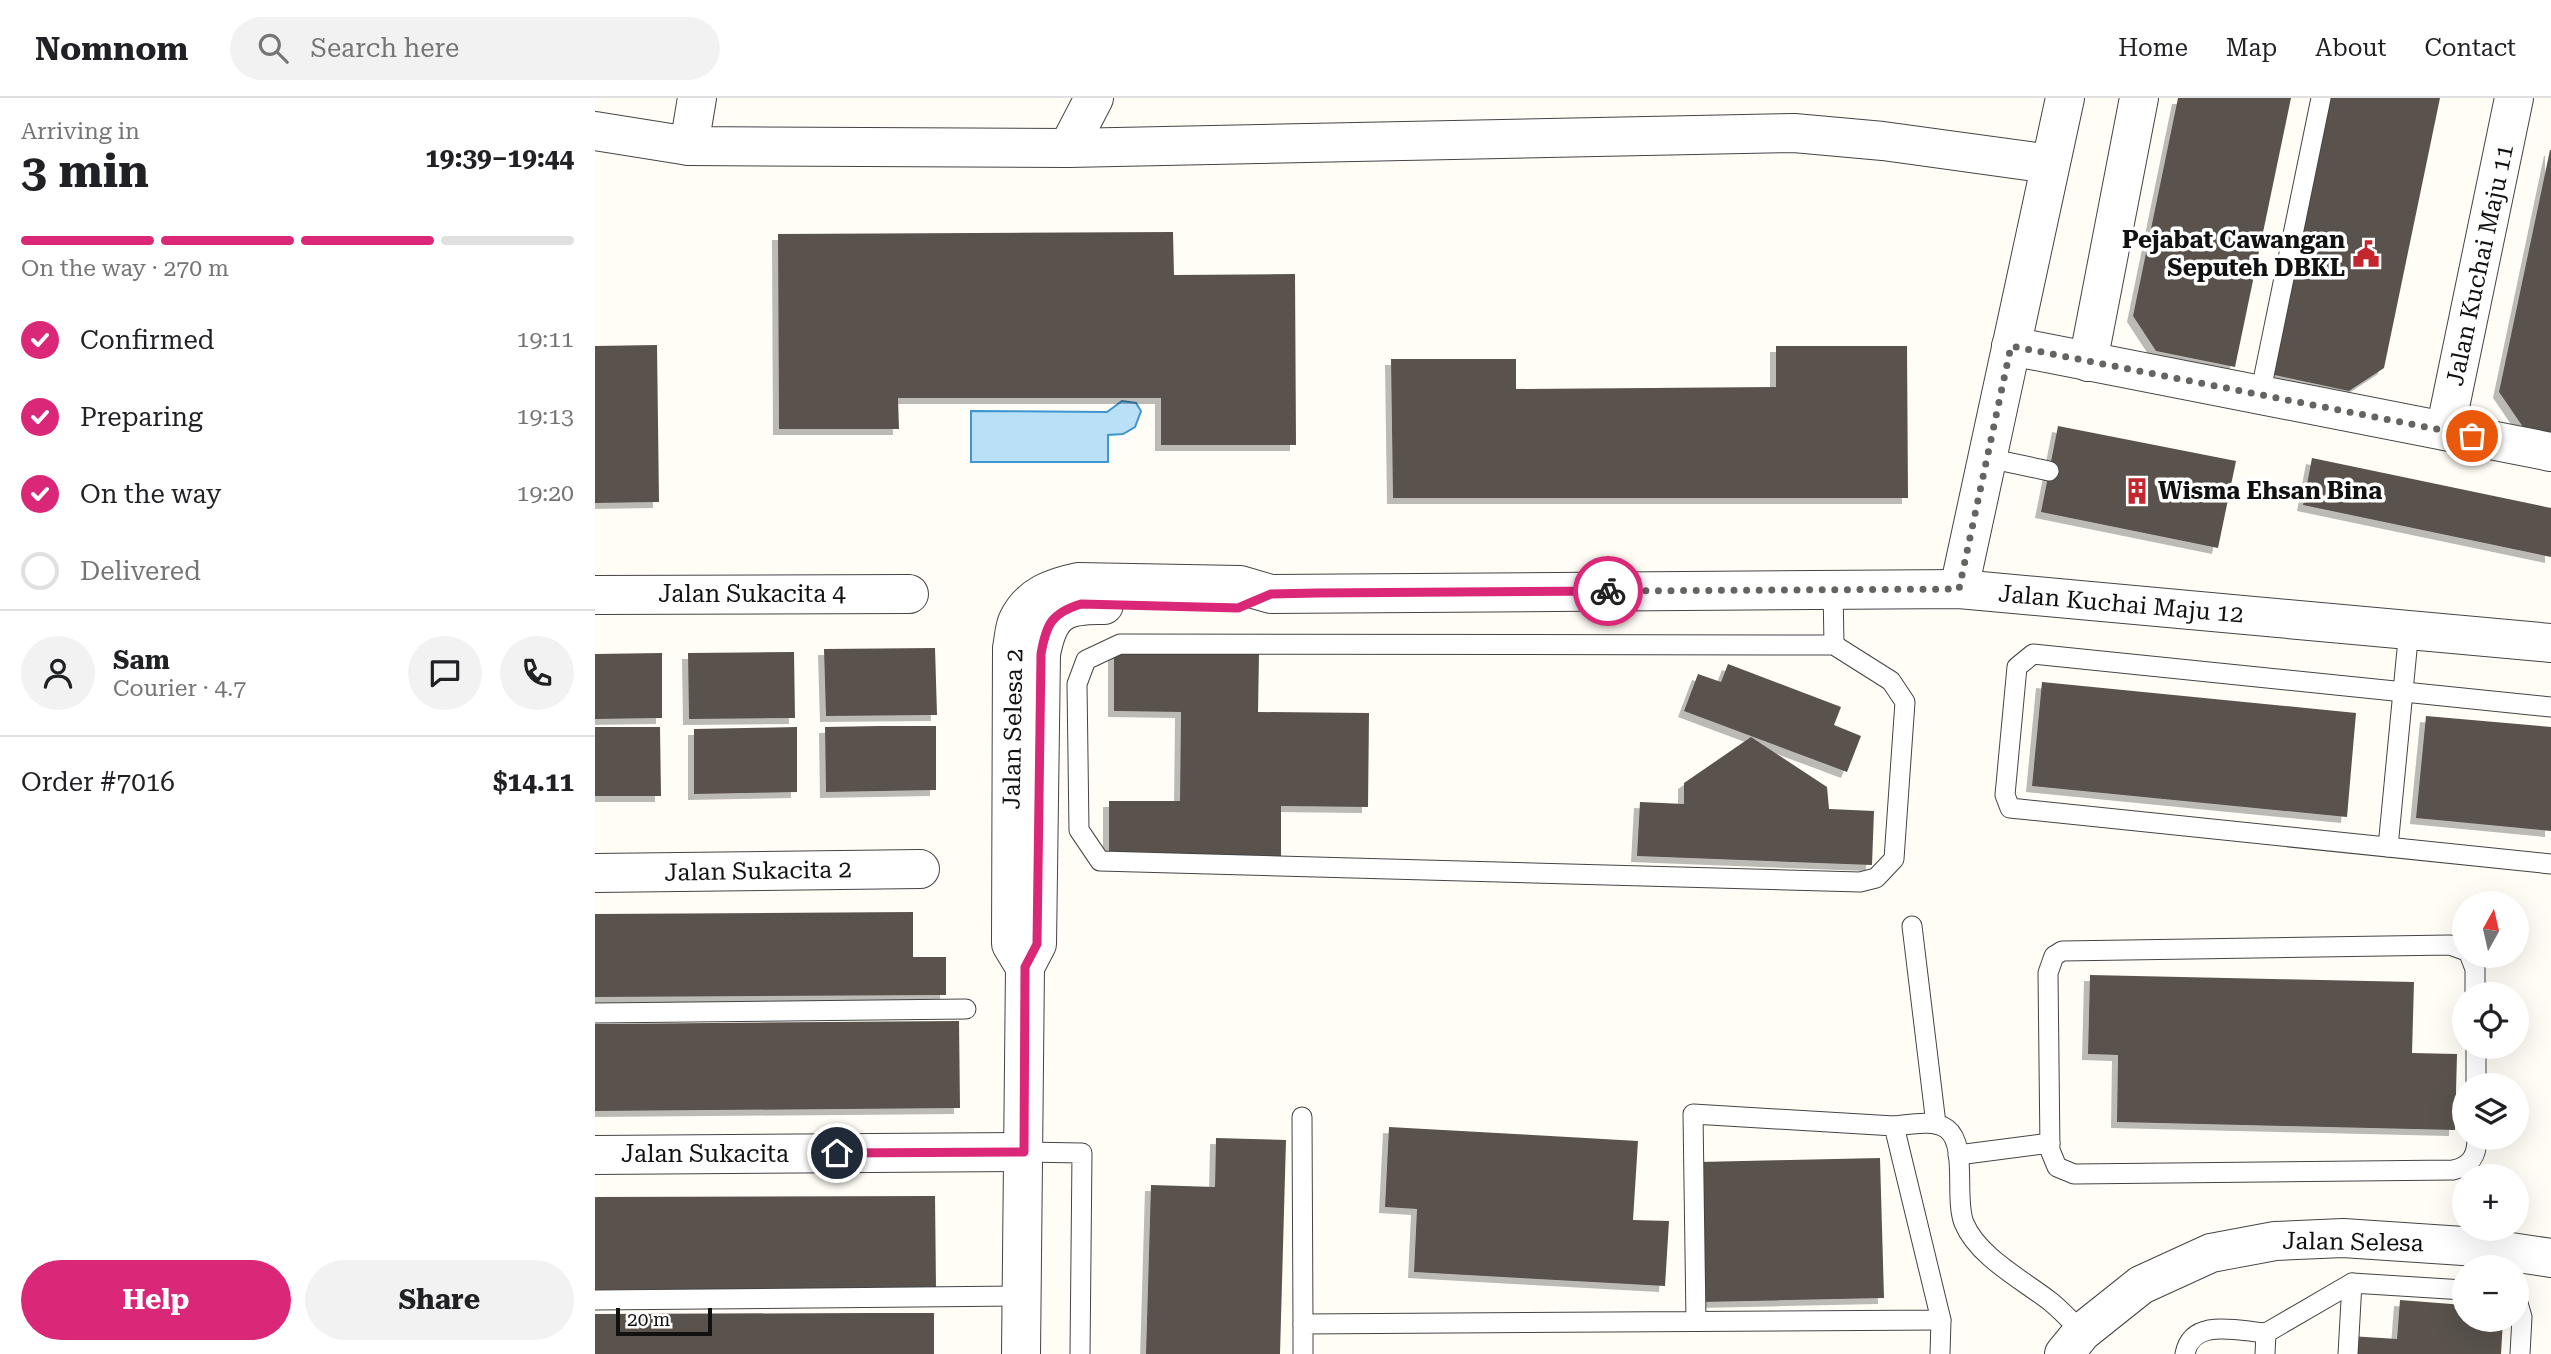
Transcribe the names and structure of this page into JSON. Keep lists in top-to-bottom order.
{
  "streets": {
    "street": [
      "Jalan Kuchai Maju 11",
      "Jalan Sukacita 4",
      "Jalan Kuchai Maju 12",
      "Jalan Selesa 2",
      "Jalan Sukacita 2",
      "Jalan Sukacita",
      "Jalan Selesa"
    ]
  },
  "crossings": [
    ["Jalan Kuchai Maju 12", "Jalan Selesa 2"],
    ["Jalan Selesa 2", "Jalan Sukacita"]
  ],
  "places": {
    "public building": ["Pejabat Cawangan Seputeh DBKL"],
    "building": ["Wisma Ehsan Bina"]
  },
  "scale_bar": "20 m",
  "north": "top",
  "page": {
    "header": "Nomnom",
    "search": "Search here",
    "nav": [
      "Home",
      "Map",
      "About",
      "Contact"
    ],
    "heading": ["3 min", "Arriving in", "19:39–19:44"],
    "panel": [
      "Sam",
      "Courier · 4.7",
      "Order #7016",
      "$14.11"
    ],
    "bar": "On the way · 270 m",
    "list": [
      ["Confirmed", "19:11"],
      ["Preparing", "19:13"],
      ["On the way", "19:20"],
      "Delivered"
    ],
    "map_buttons": ["+", "−"],
    "buttons": ["Help", "Share"],
    "scale": "20 m"
  }
}
